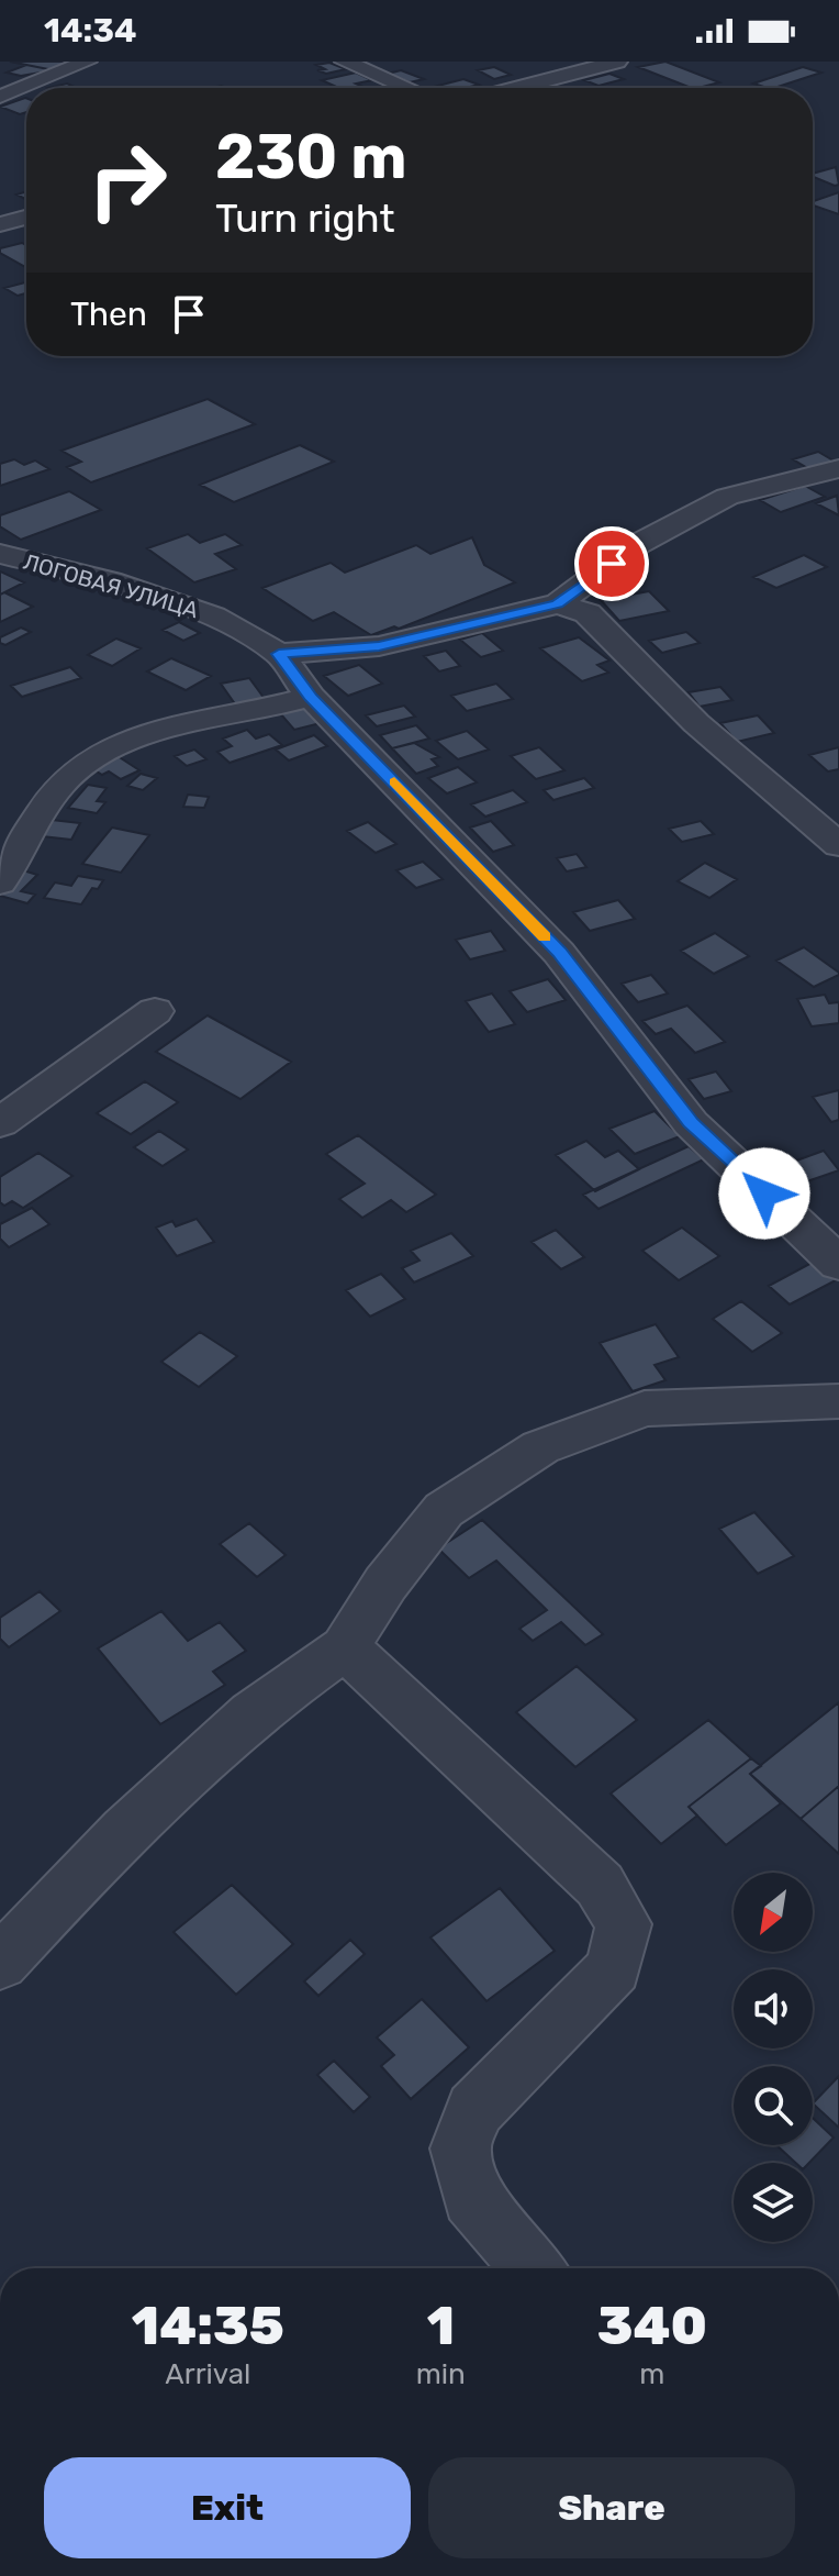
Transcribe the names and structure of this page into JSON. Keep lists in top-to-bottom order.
{
  "streets": {
    "street": ["ЛОГОВАЯ УЛИЦА"]
  },
  "north": "bottom left",
  "page": {
    "status": "14:34",
    "turn": ["230 m", "Turn right"],
    "then": "Then",
    "eta": [
      "14:35",
      "Arrival",
      "1",
      "min",
      "340",
      "m"
    ],
    "buttons": ["Exit", "Share"]
  }
}
